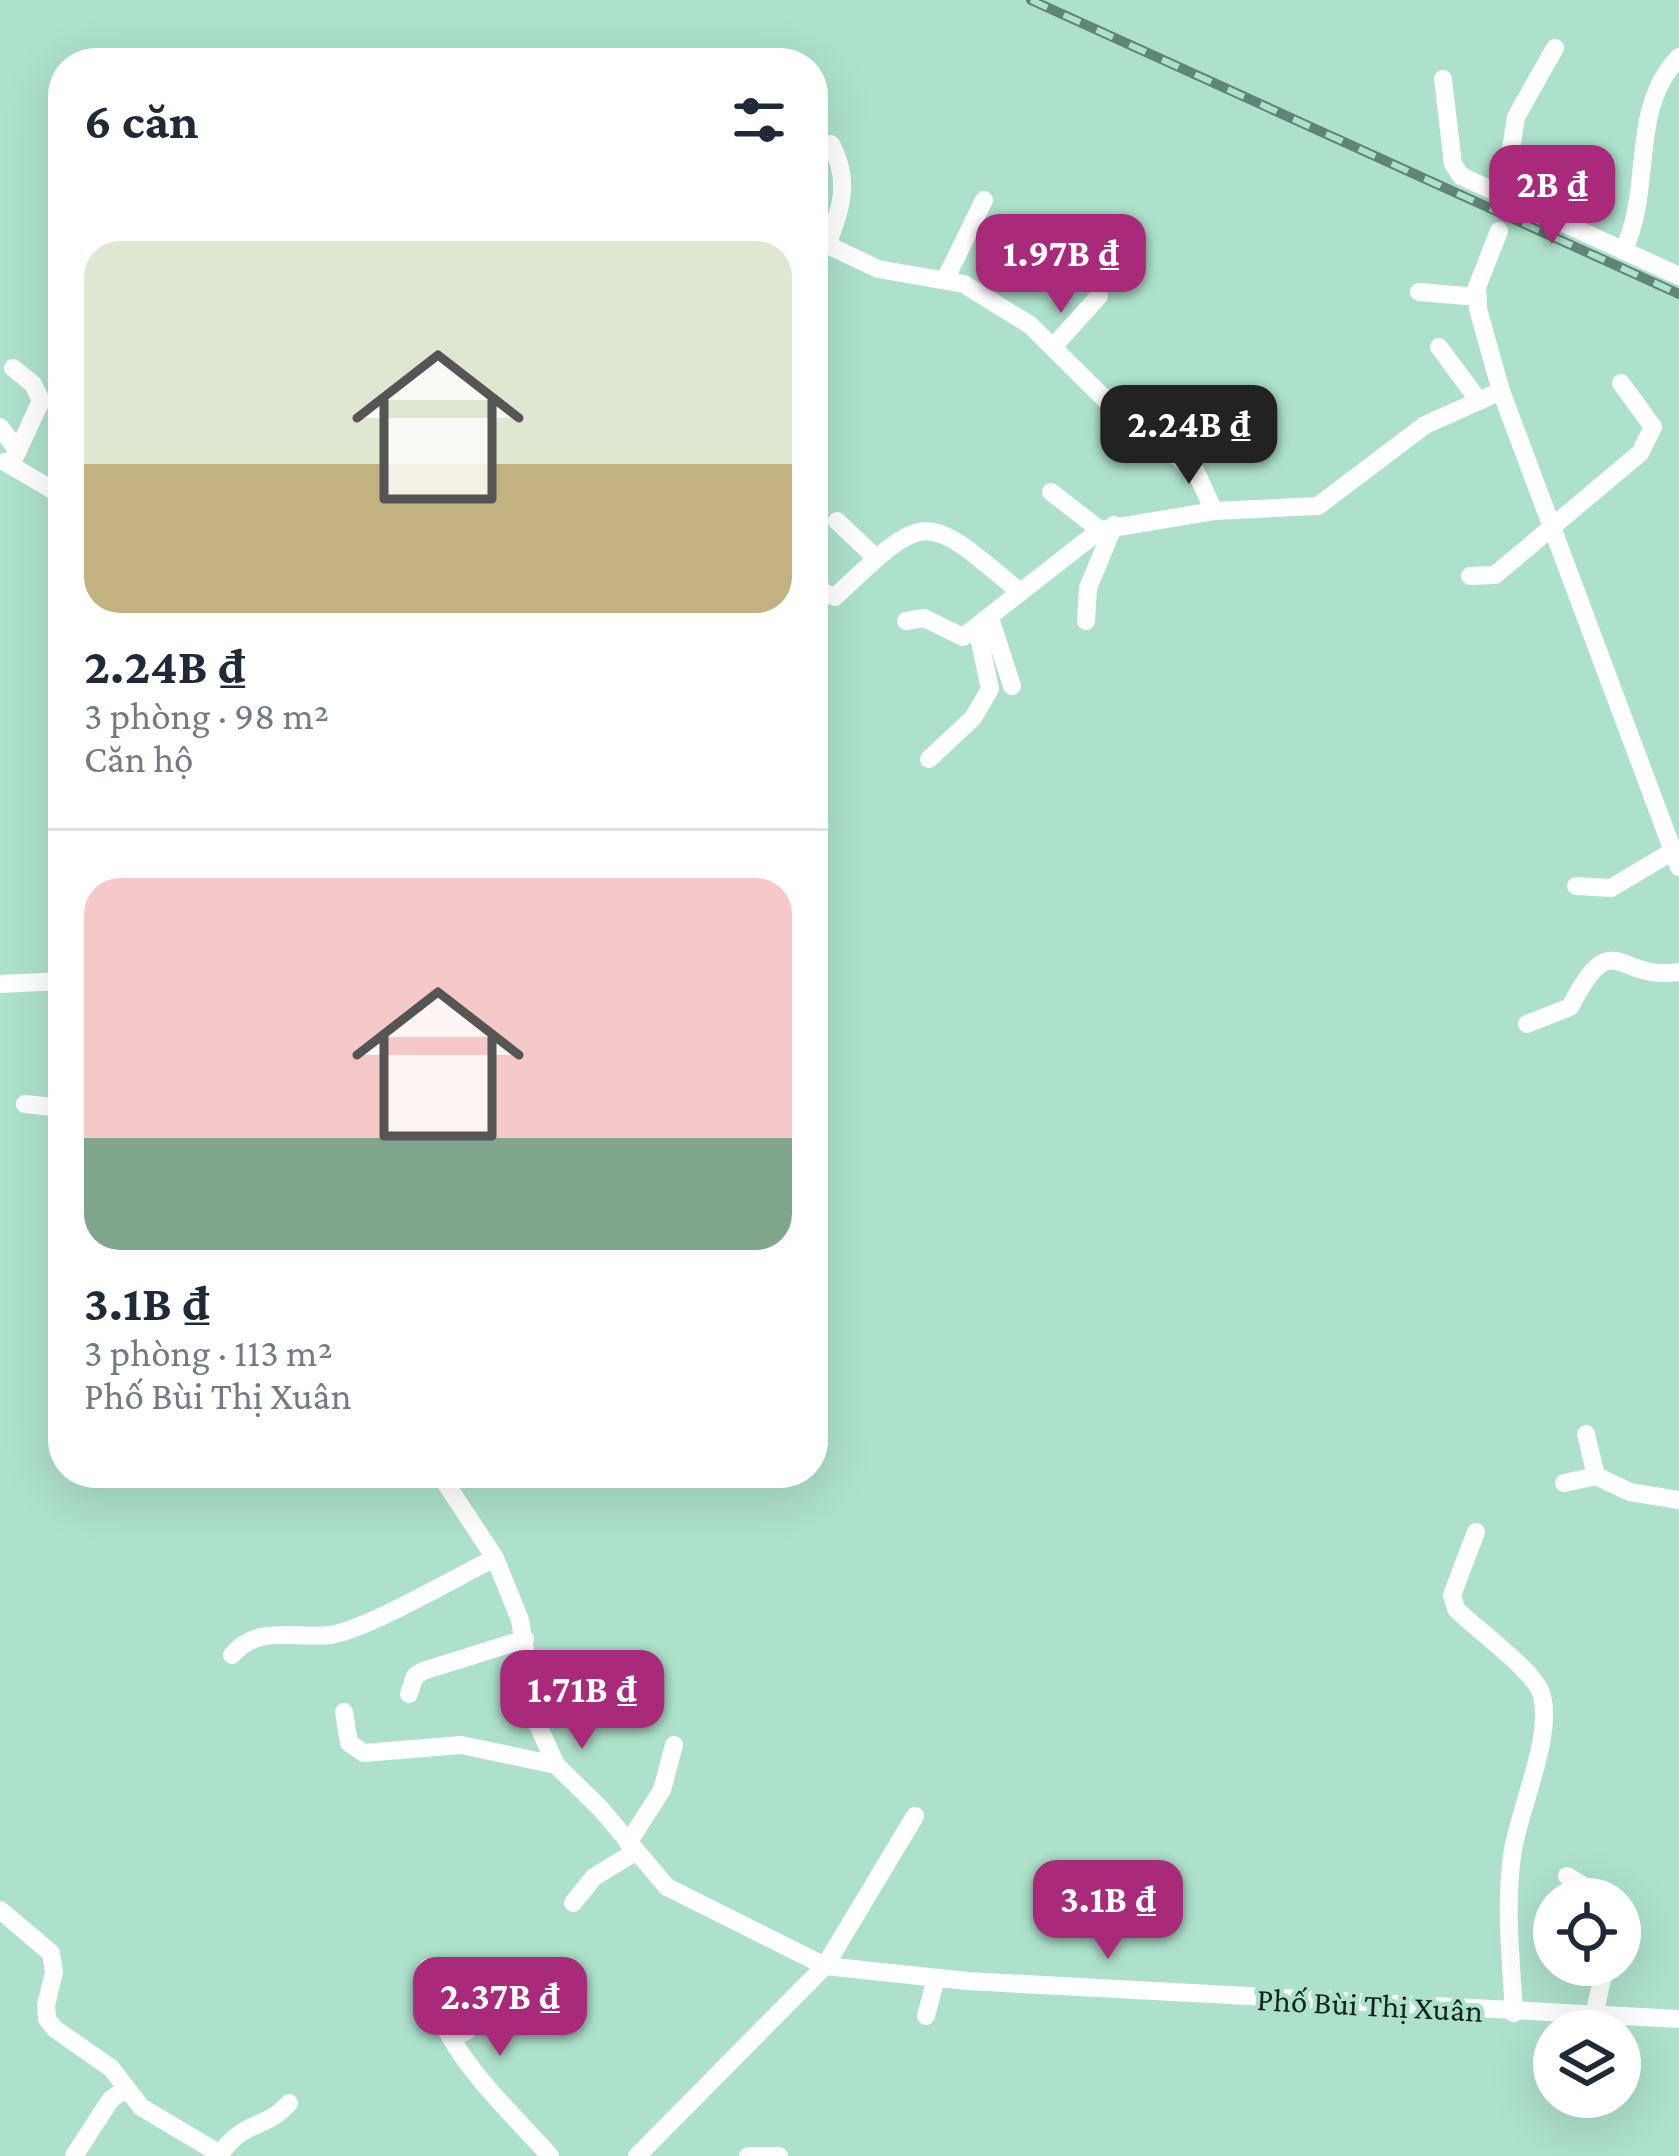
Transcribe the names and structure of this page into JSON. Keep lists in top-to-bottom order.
{
  "streets": {
    "street": ["Phố Bùi Thị Xuân"]
  },
  "page": {
    "heading": "6 căn",
    "price": [
      "2B ₫",
      "1.97B ₫",
      "2.24B ₫",
      "1.71B ₫",
      "3.1B ₫",
      "2.37B ₫"
    ],
    "list": [
      {
        "name": "2.24B ₫",
        "note": "3 phòng · 98 m² · Căn hộ"
      },
      {
        "name": "3.1B ₫",
        "note": "3 phòng · 113 m² · Phố Bùi Thị Xuân"
      }
    ]
  }
}
